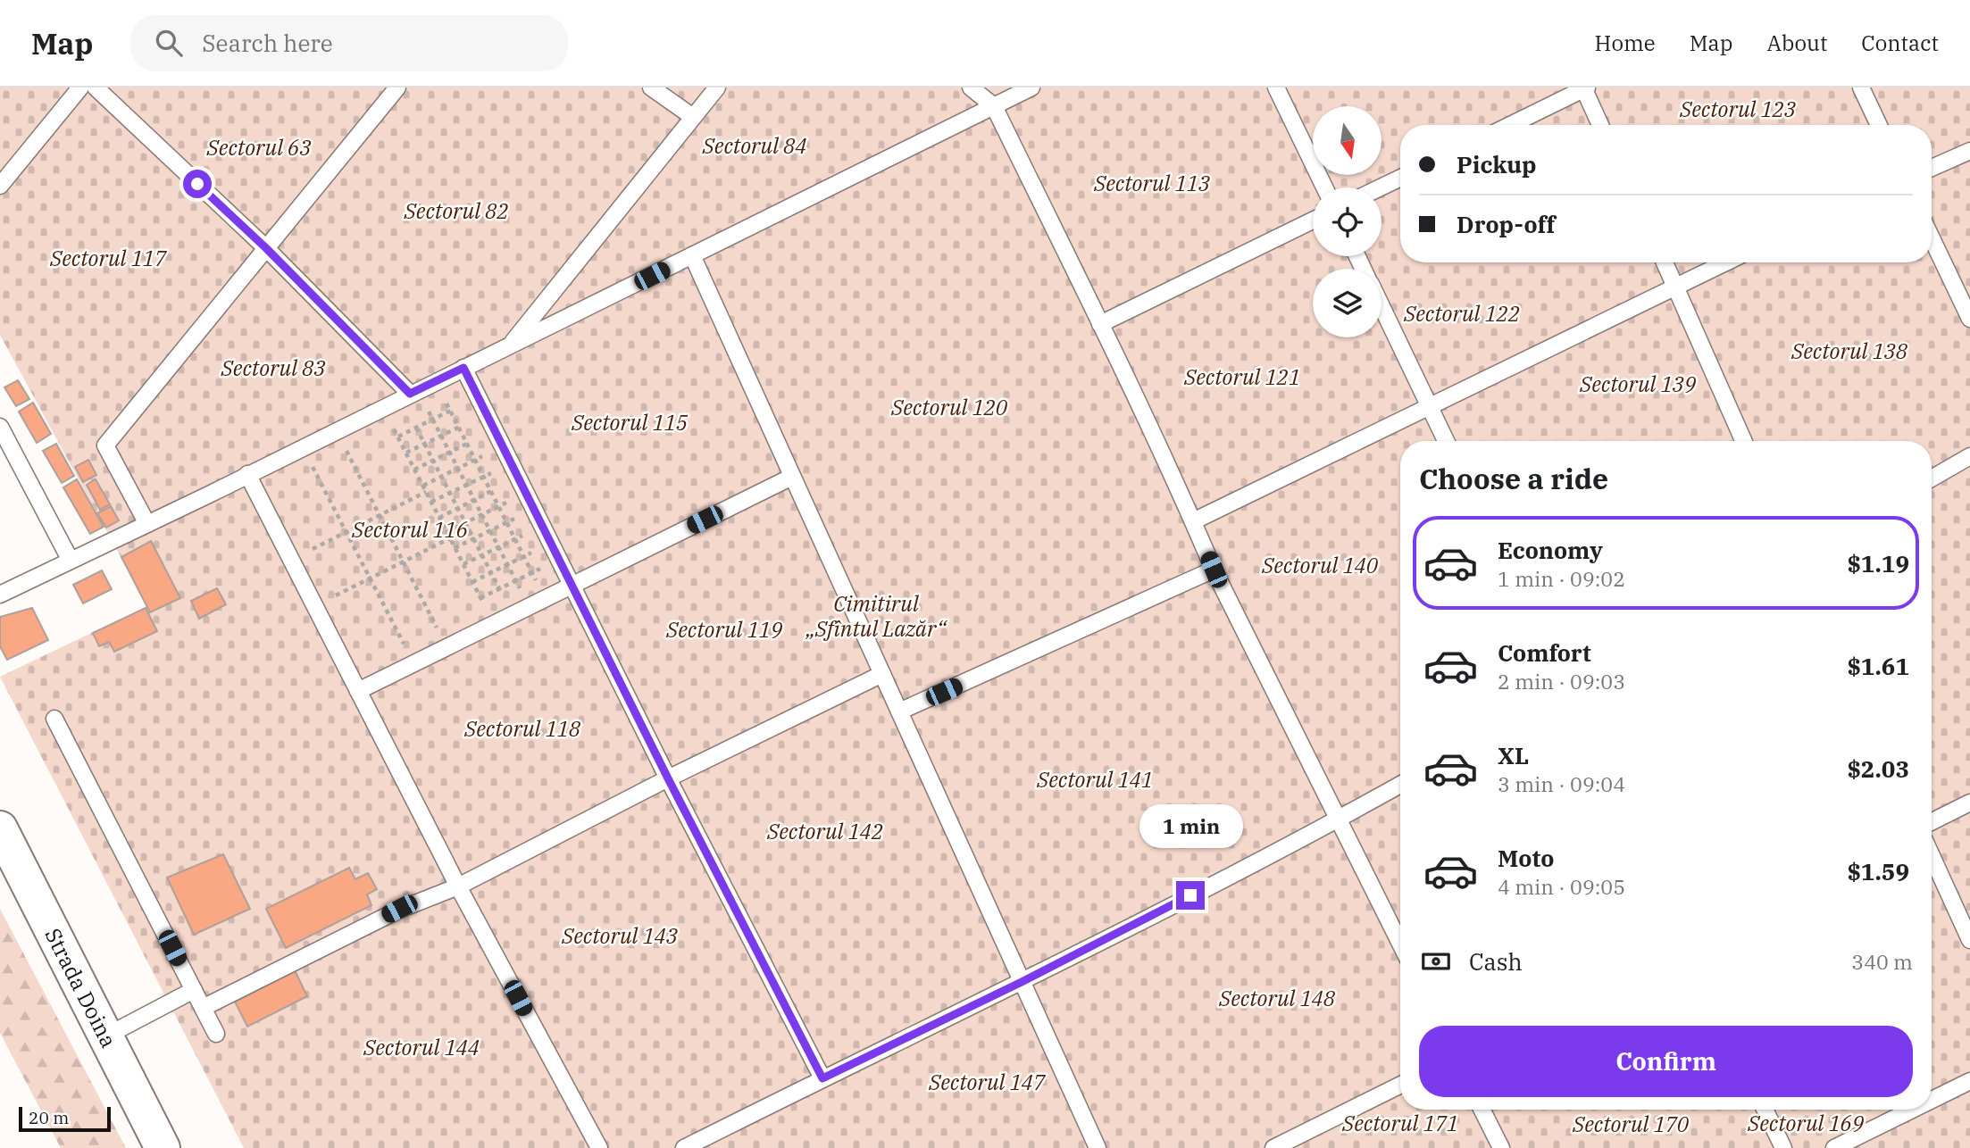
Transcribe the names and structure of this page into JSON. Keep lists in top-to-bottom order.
{
  "streets": {
    "main road": ["Strada Doina"]
  },
  "parks": [
    "Sectorul 123",
    "Sectorul 84",
    "Sectorul 63",
    "Sectorul 113",
    "Sectorul 82",
    "Sectorul 117",
    "Sectorul 122",
    "Sectorul 138",
    "Sectorul 83",
    "Sectorul 121",
    "Sectorul 139",
    "Sectorul 120",
    "Sectorul 115",
    "Sectorul 116",
    "Sectorul 140",
    "Cimitirul „Sfîntul Lazăr“",
    "Sectorul 119",
    "Sectorul 118",
    "Sectorul 141",
    "Sectorul 142",
    "Sectorul 143",
    "Sectorul 148",
    "Sectorul 144",
    "Sectorul 147",
    "Sectorul 171",
    "Sectorul 169",
    "Sectorul 170"
  ],
  "scale_bar": "20 m",
  "north": "bottom",
  "page": {
    "header": "Map",
    "search": "Search here",
    "nav": [
      "Home",
      "Map",
      "About",
      "Contact"
    ],
    "banner": ["Pickup", "Drop-off"],
    "heading": "Choose a ride",
    "list": [
      {
        "name": "Economy",
        "note": "1 min · 09:02",
        "value": "$1.19"
      },
      {
        "name": "Comfort",
        "note": "2 min · 09:03",
        "value": "$1.61"
      },
      {
        "name": "XL",
        "note": "3 min · 09:04",
        "value": "$2.03"
      },
      {
        "name": "Moto",
        "note": "4 min · 09:05",
        "value": "$1.59"
      }
    ],
    "bubble": "1 min",
    "pay": ["Cash", "340 m"],
    "buttons": "Confirm",
    "scale": "20 m"
  }
}
